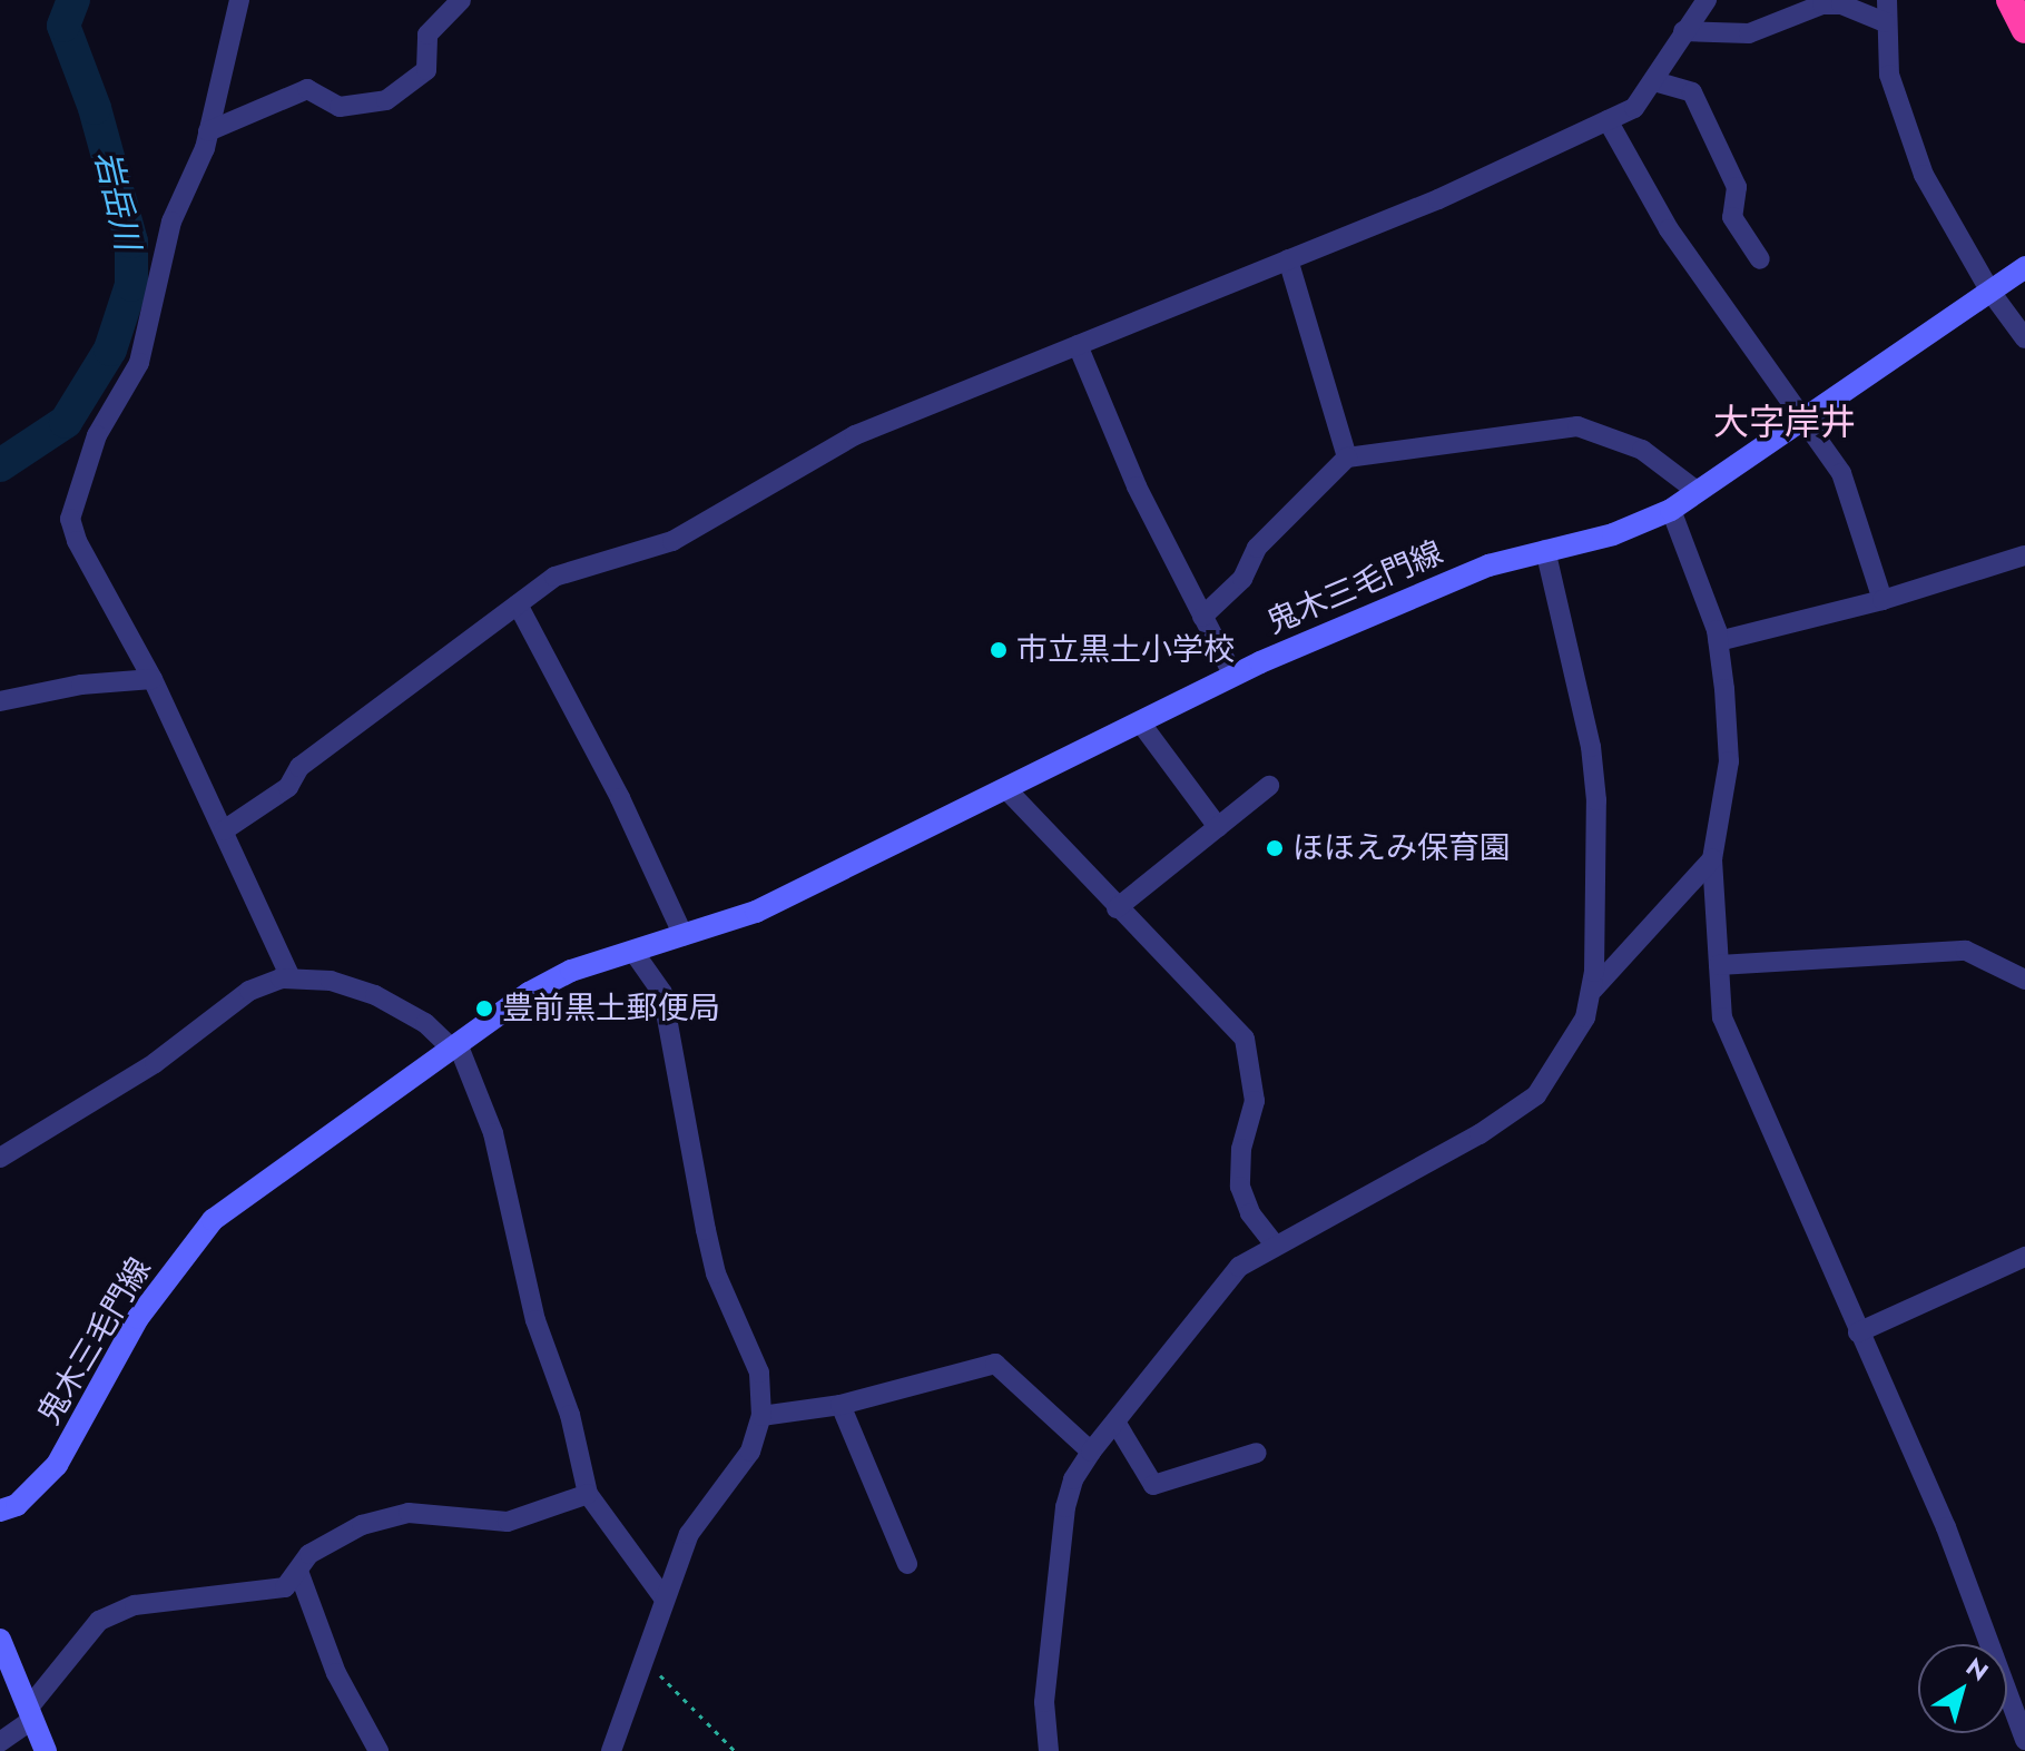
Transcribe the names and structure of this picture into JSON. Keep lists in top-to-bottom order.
{
  "streets": {
    "main road": ["鬼木三毛門線"]
  },
  "districts": ["大字岸井"],
  "water": ["岩岳川"],
  "places": ["市立黒土小学校", "ほほえみ保育園", "豊前黒土郵便局"],
  "north": "top right"
}
